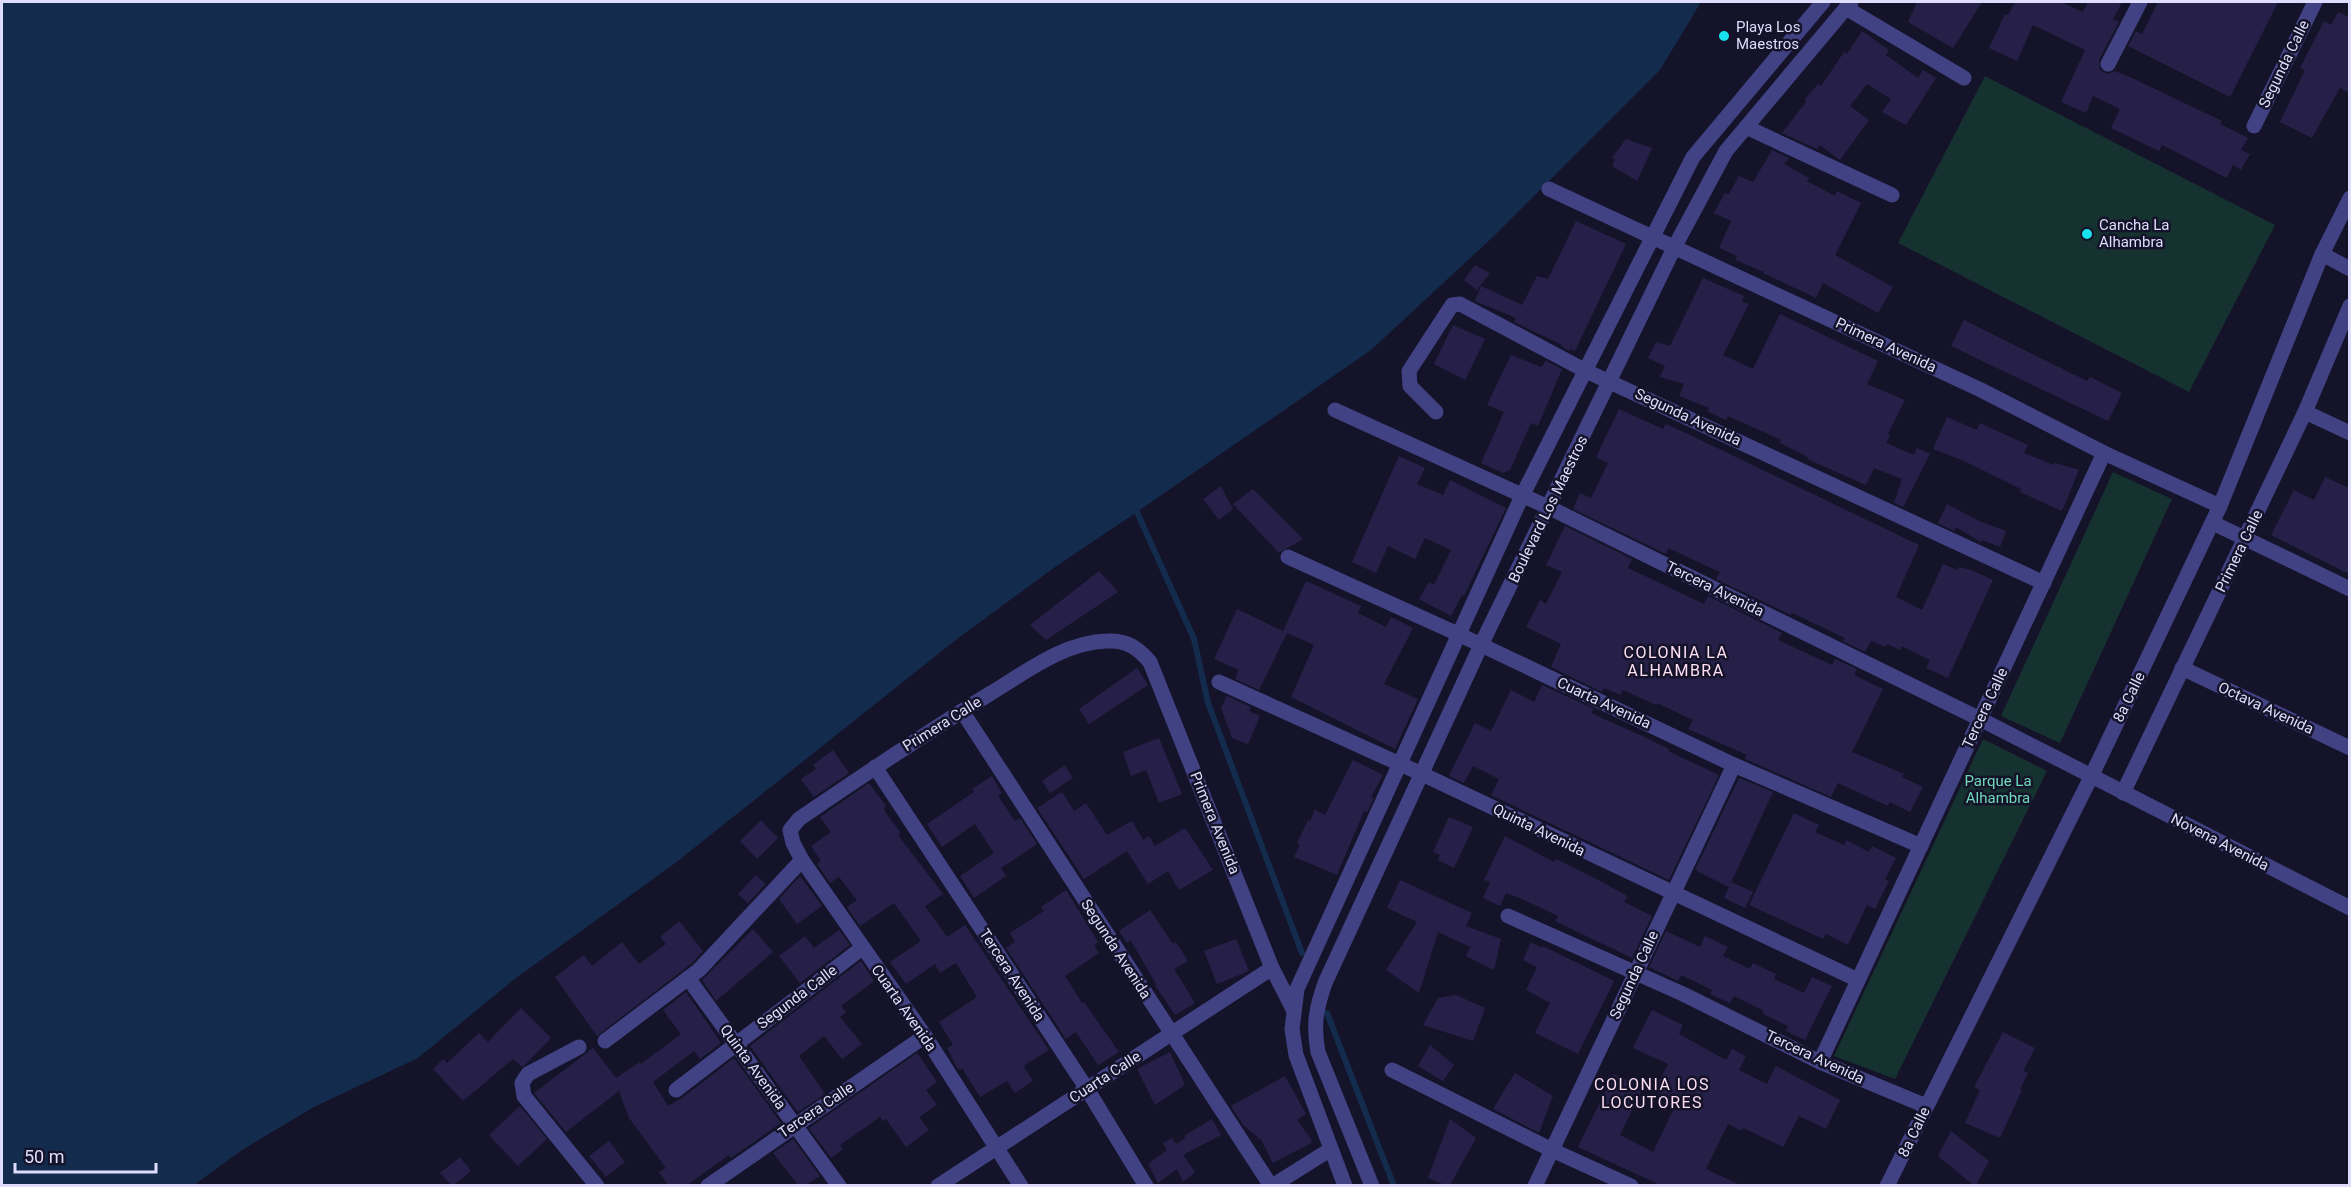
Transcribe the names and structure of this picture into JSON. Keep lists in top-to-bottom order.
{
  "streets": {
    "street": [
      "Segunda Calle",
      "Primera Avenida",
      "Segunda Avenida",
      "Boulevard Los Maestros",
      "Primera Calle",
      "Tercera Avenida",
      "8a Calle",
      "Cuarta Avenida",
      "Tercera Calle",
      "Octava Avenida",
      "Quinta Avenida",
      "Novena Avenida",
      "Cuarta Calle"
    ]
  },
  "crossings": [
    ["Segunda Calle", "Tercera Avenida"],
    ["Segunda Calle", "Cuarta Avenida"],
    ["Segunda Calle", "Quinta Avenida"],
    ["Primera Avenida", "Boulevard Los Maestros"],
    ["Primera Avenida", "Primera Calle"],
    ["Primera Avenida", "8a Calle"],
    ["Primera Avenida", "Tercera Calle"],
    ["Primera Avenida", "Cuarta Calle"],
    ["Segunda Avenida", "Boulevard Los Maestros"],
    ["Segunda Avenida", "Primera Calle"],
    ["Segunda Avenida", "Tercera Calle"],
    ["Segunda Avenida", "Cuarta Calle"],
    ["Boulevard Los Maestros", "Tercera Avenida"],
    ["Boulevard Los Maestros", "Cuarta Avenida"],
    ["Boulevard Los Maestros", "Quinta Avenida"],
    ["Primera Calle", "Tercera Avenida"],
    ["Primera Calle", "Cuarta Avenida"],
    ["Primera Calle", "Octava Avenida"],
    ["Primera Calle", "Novena Avenida"],
    ["Tercera Avenida", "8a Calle"],
    ["Tercera Avenida", "Tercera Calle"],
    ["Tercera Avenida", "Novena Avenida"],
    ["Tercera Avenida", "Cuarta Calle"],
    ["8a Calle", "Novena Avenida"],
    ["Cuarta Avenida", "Tercera Calle"],
    ["Cuarta Avenida", "Cuarta Calle"],
    ["Tercera Calle", "Quinta Avenida"]
  ],
  "districts": ["COLONIA LA ALHAMBRA", "COLONIA LOS LOCUTORES"],
  "parks": ["Parque La Alhambra"],
  "places": ["Playa Los Maestros", "Cancha La Alhambra"],
  "scale_bar": "50 m"
}
